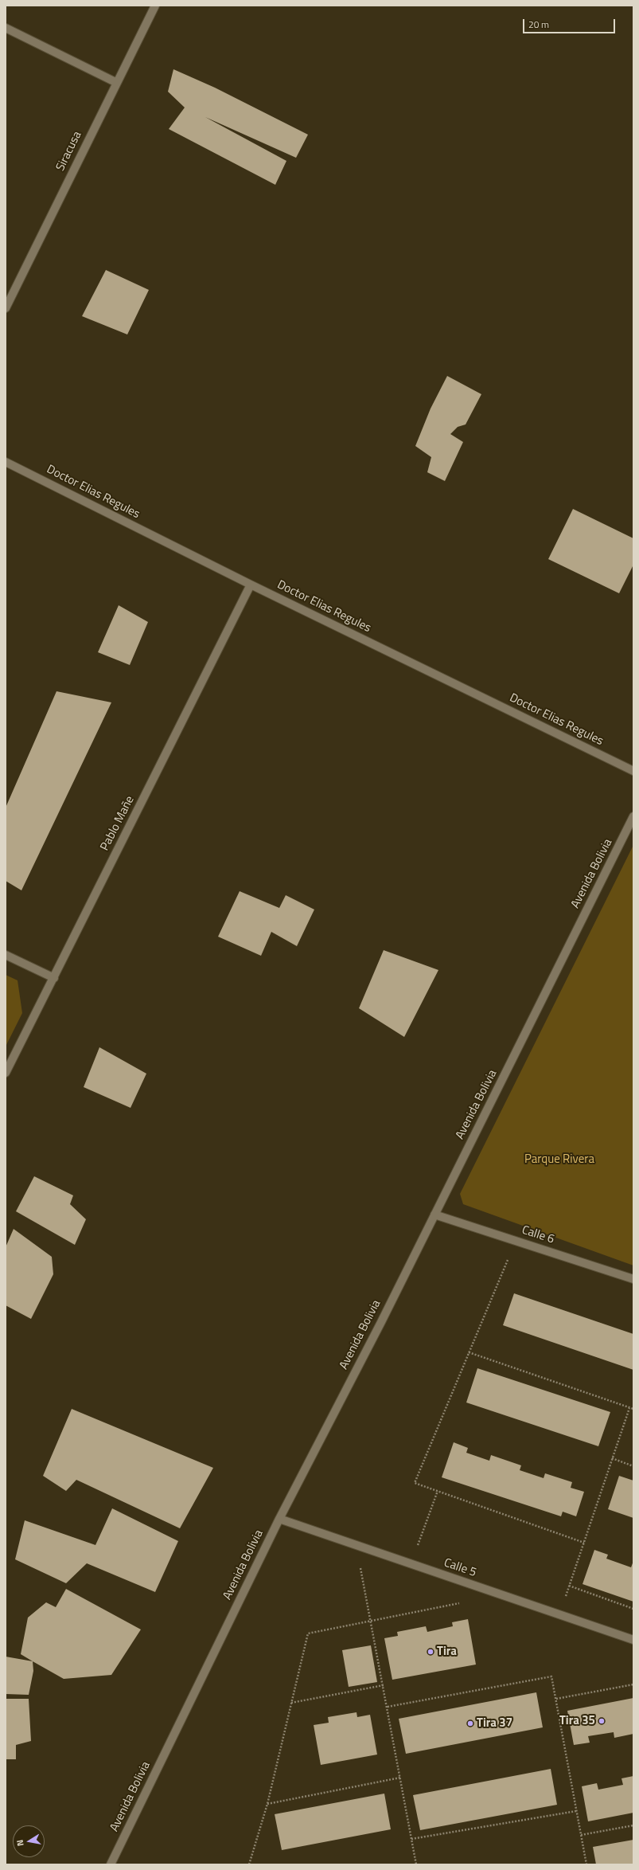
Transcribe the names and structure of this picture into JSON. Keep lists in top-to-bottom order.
{
  "streets": {
    "street": [
      "Siracusa",
      "Doctor Elias Regules",
      "Pablo Mañe",
      "Avenida Bolivia",
      "Calle 6",
      "Calle 5"
    ]
  },
  "crossings": [
    ["Doctor Elias Regules", "Pablo Mañe"],
    ["Avenida Bolivia", "Calle 6"],
    ["Avenida Bolivia", "Calle 5"]
  ],
  "parks": ["Parque Rivera"],
  "places": ["Tira", "Tira 35", "Tira 37"],
  "scale_bar": "20 m",
  "north": "left"
}
